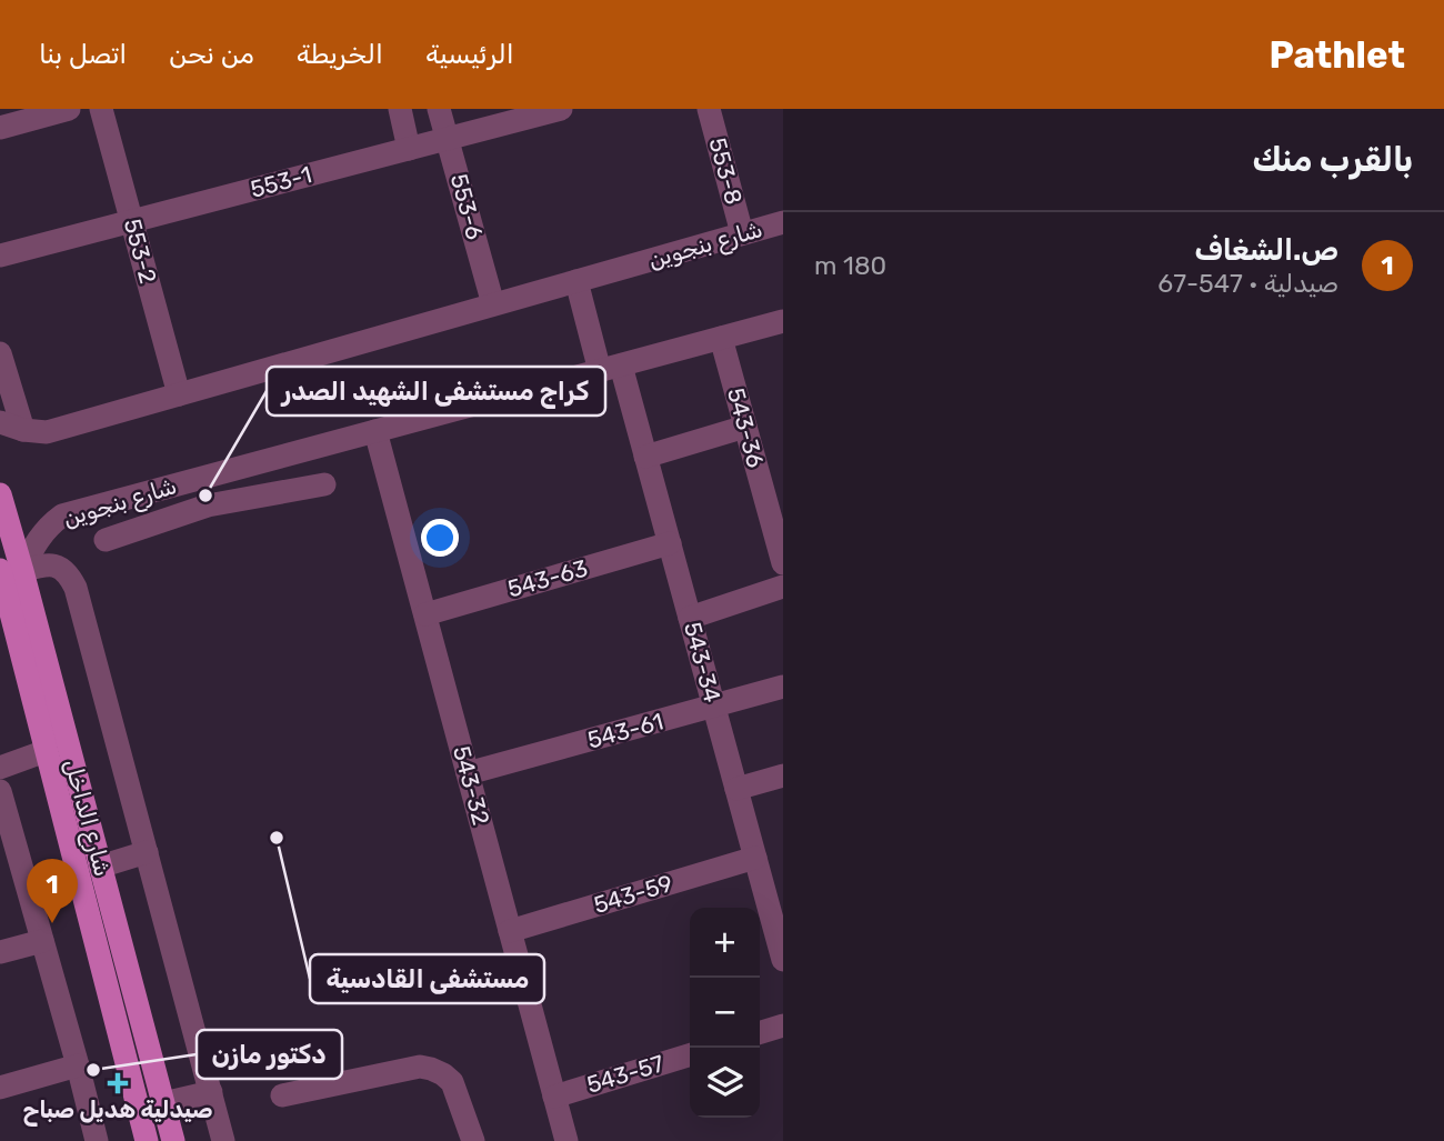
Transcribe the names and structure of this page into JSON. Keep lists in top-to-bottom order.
{
  "streets": {
    "main road": ["شارع الداخل"],
    "street": [
      "553-8",
      "553-1",
      "553-6",
      "شارع بنجوين",
      "553-2",
      "543-36",
      "543-63",
      "543-34",
      "543-61",
      "543-32",
      "543-59",
      "543-57"
    ]
  },
  "crossings": [
    ["553-8", "شارع بنجوين"],
    ["553-1", "553-6"],
    ["553-1", "553-2"],
    ["553-6", "شارع بنجوين"],
    ["شارع بنجوين", "553-2"],
    ["شارع بنجوين", "543-36"],
    ["شارع بنجوين", "543-34"],
    ["شارع بنجوين", "543-32"],
    ["شارع بنجوين", "شارع الداخل"],
    ["543-63", "543-34"],
    ["543-63", "543-32"],
    ["543-34", "543-61"],
    ["543-34", "543-59"],
    ["543-61", "543-32"],
    ["543-32", "543-59"],
    ["543-32", "543-57"]
  ],
  "places": {
    "other": ["كراج مستشفى الشهيد الصدر", "مستشفى القادسية", "دكتور مازن"],
    "health": ["صيدلية هديل صباح"]
  },
  "page": {
    "header": "Pathlet",
    "nav": [
      "الرئيسية",
      "الخريطة",
      "من نحن",
      "اتصل بنا"
    ],
    "heading": "بالقرب منك",
    "list": [
      {
        "mark": "1",
        "name": "ص.الشغاف",
        "note": "صيدلية · 547-67",
        "value": "180 m"
      }
    ],
    "pins": "1",
    "map_buttons": ["+", "−"]
  }
}
